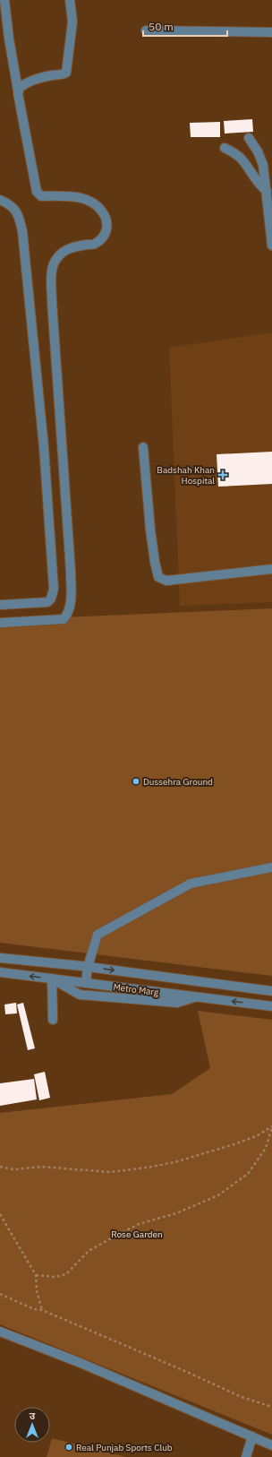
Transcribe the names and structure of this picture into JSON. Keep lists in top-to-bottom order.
{
  "streets": {
    "street": ["Metro Marg"]
  },
  "parks": ["Rose Garden"],
  "places": {
    "health": ["Badshah Khan Hospital"],
    "other": ["Dussehra Ground", "Real Punjab Sports Club"]
  },
  "scale_bar": "50 m",
  "north": "top"
}
